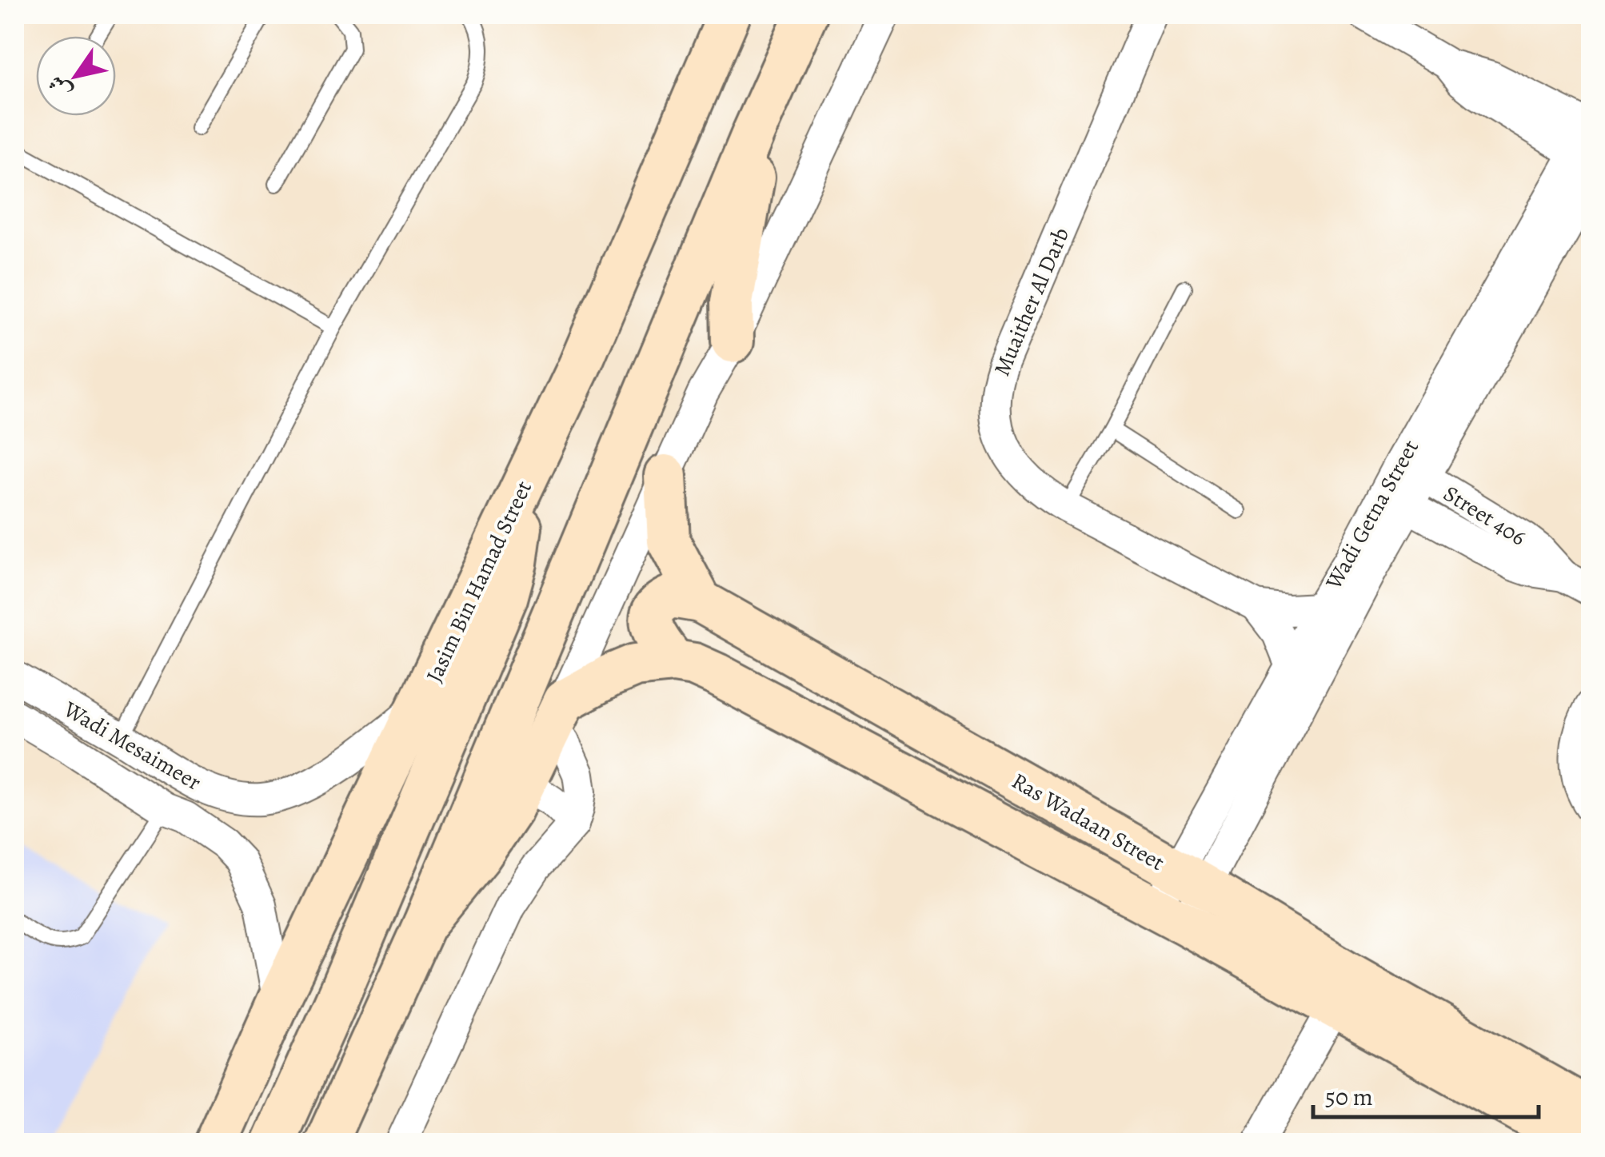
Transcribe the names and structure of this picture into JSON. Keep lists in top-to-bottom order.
{
  "streets": {
    "main road": ["Jasim Bin Hamad Street", "Ras Wadaan Street"],
    "street": [
      "Muaither Al Darb",
      "Wadi Getna Street",
      "Street 406",
      "Wadi Mesaimeer"
    ]
  },
  "crossings": [
    ["Muaither Al Darb", "Wadi Getna Street"],
    ["Wadi Getna Street", "Street 406"],
    ["Wadi Getna Street", "Ras Wadaan Street"],
    ["Jasim Bin Hamad Street", "Wadi Mesaimeer"]
  ],
  "scale_bar": "50 m",
  "north": "bottom left"
}
